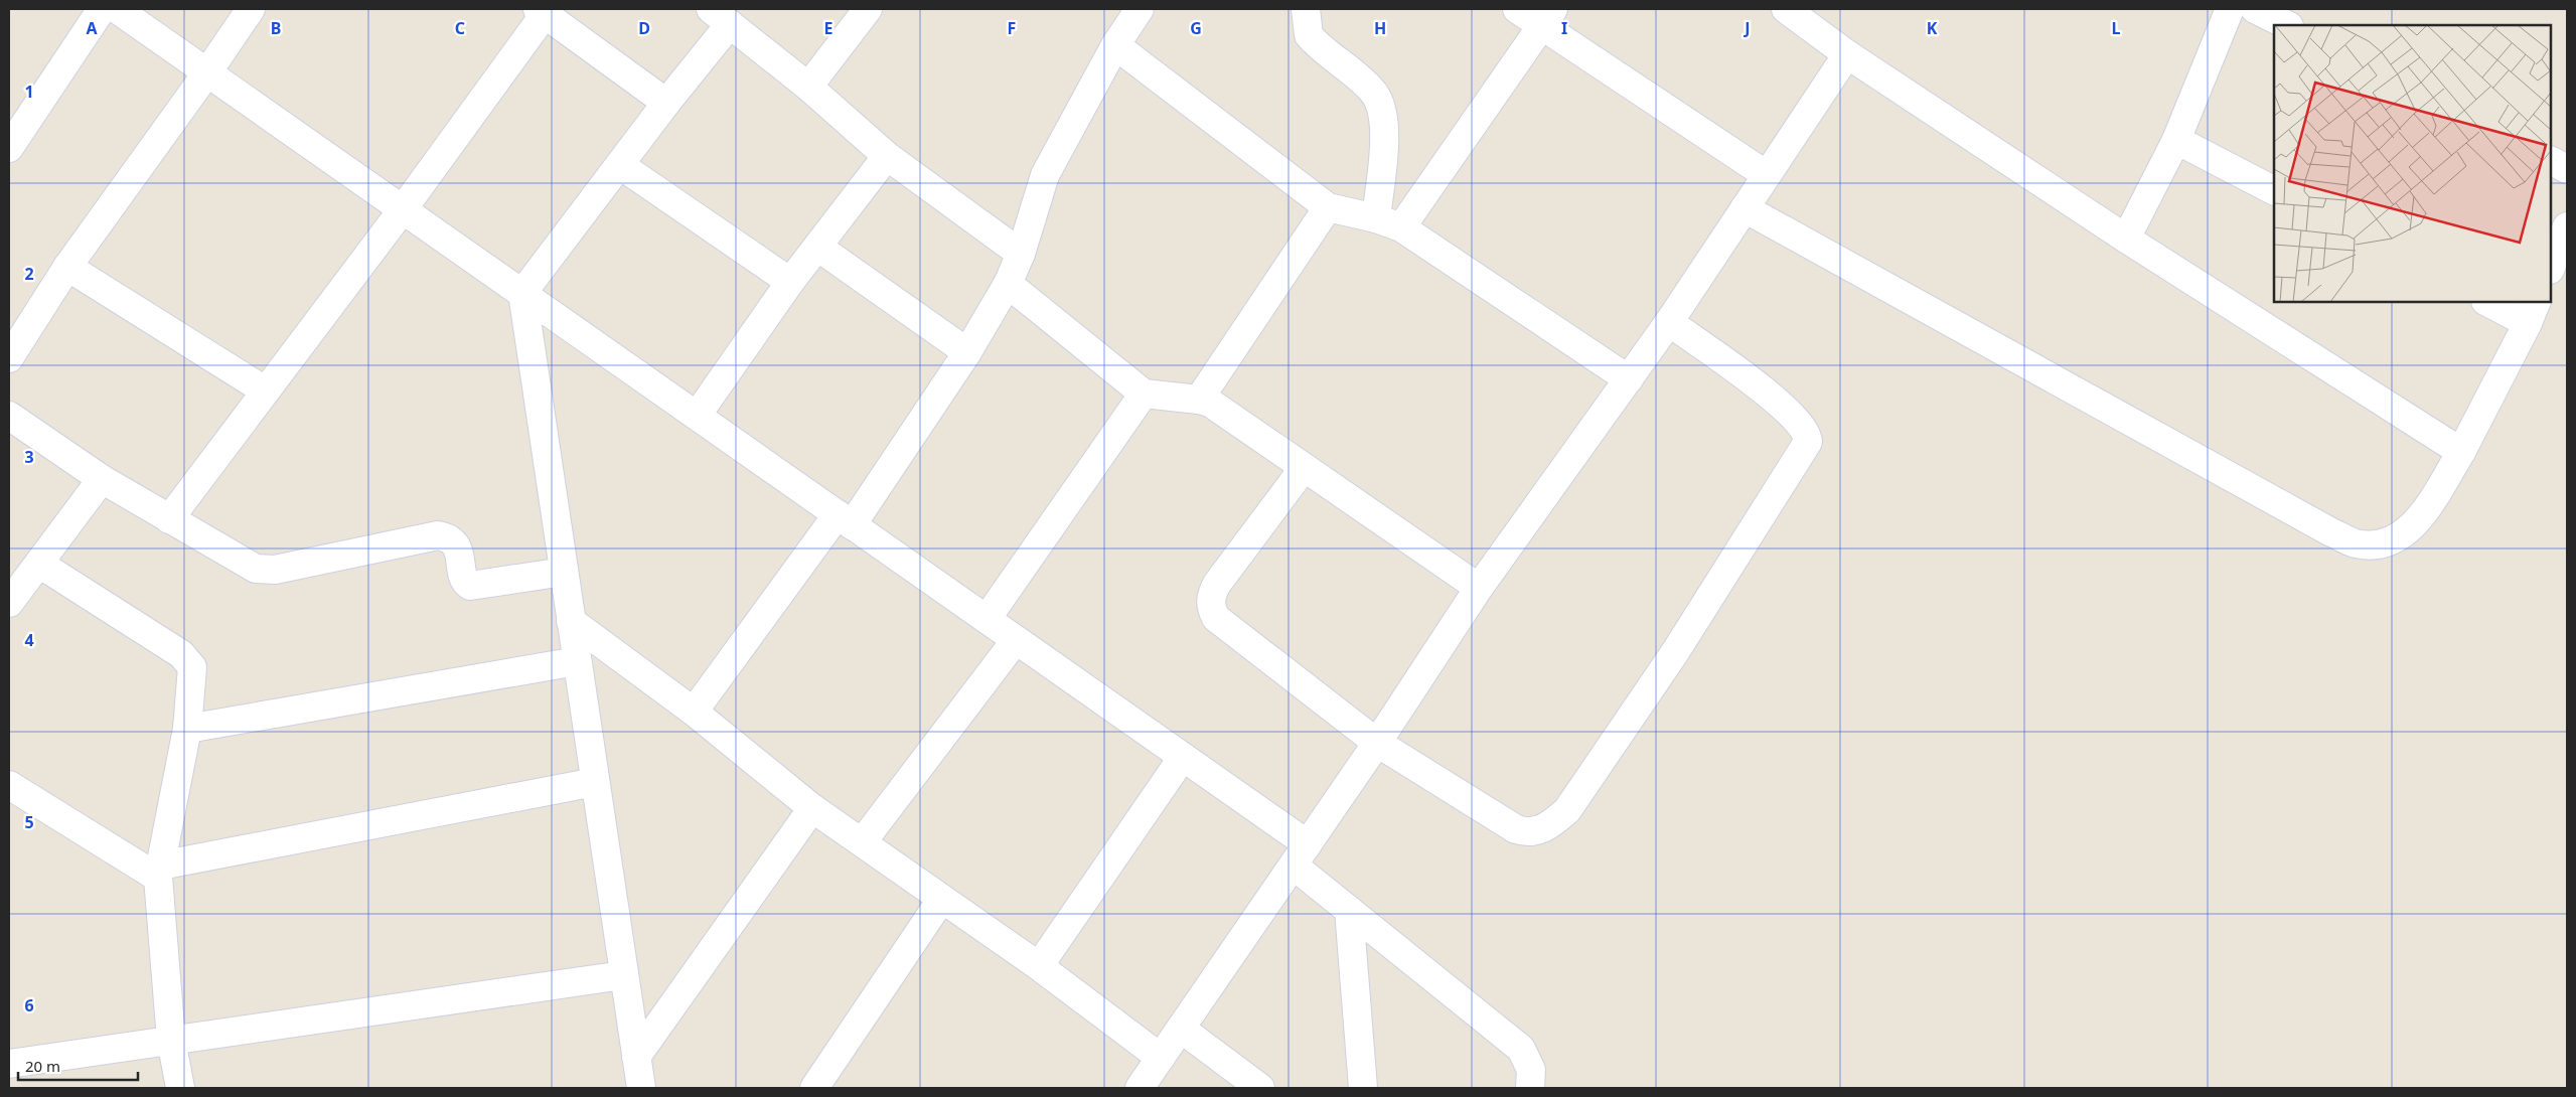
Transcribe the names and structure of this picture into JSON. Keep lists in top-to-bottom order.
{
  "scale_bar": "20 m",
  "grid": {
    "columns": [
      "A",
      "B",
      "C",
      "D",
      "E",
      "F",
      "G",
      "H",
      "I",
      "J",
      "K",
      "L"
    ],
    "rows": [
      "1",
      "2",
      "3",
      "4",
      "5",
      "6"
    ]
  }
}
